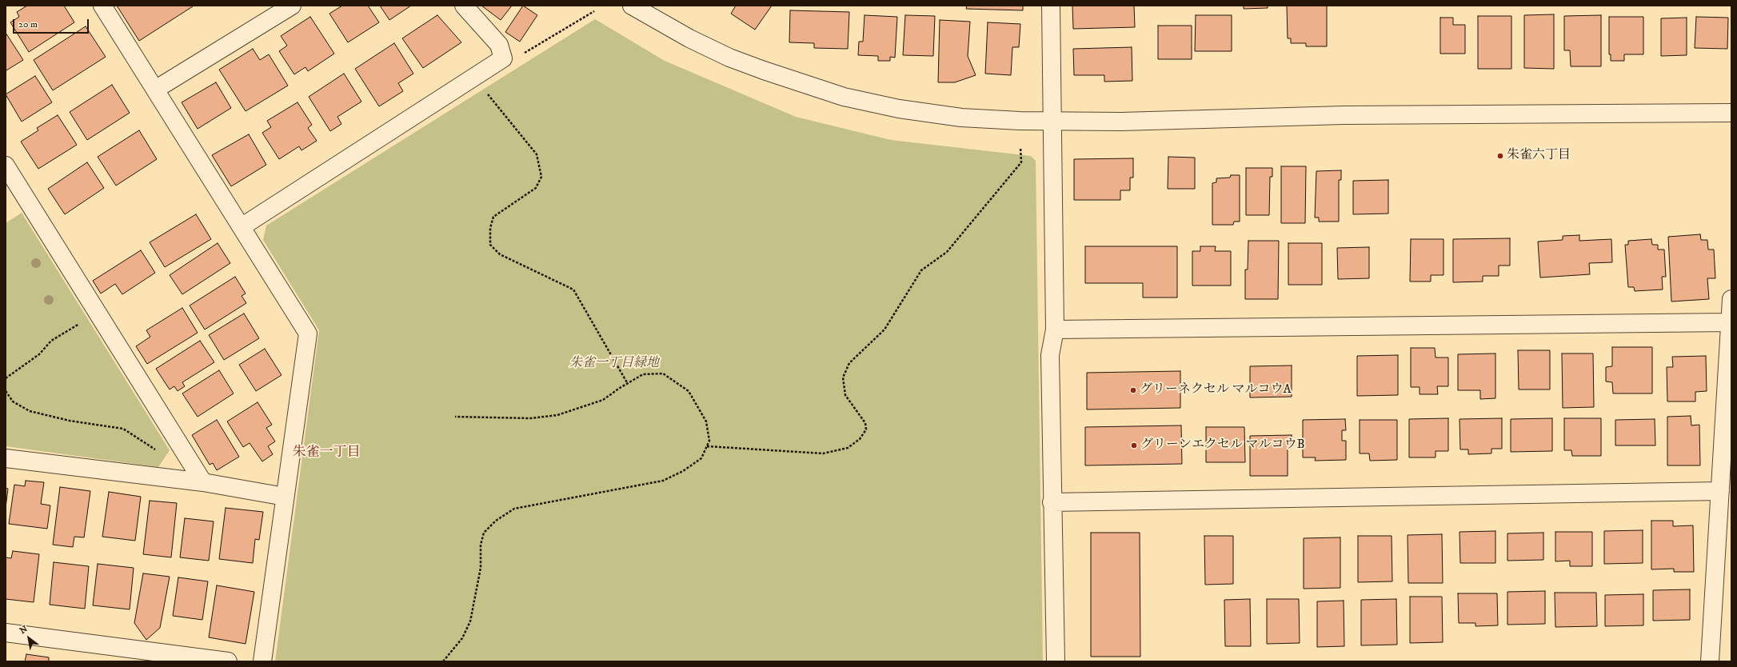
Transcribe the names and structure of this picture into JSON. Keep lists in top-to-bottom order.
{
  "districts": ["朱雀一丁目"],
  "parks": ["朱雀一丁目緑地"],
  "places": ["朱雀六丁目", "グリーネクセル マルコウA", "グリーンエクセル マルコウB"],
  "scale_bar": "20 m",
  "north": "top left"
}
